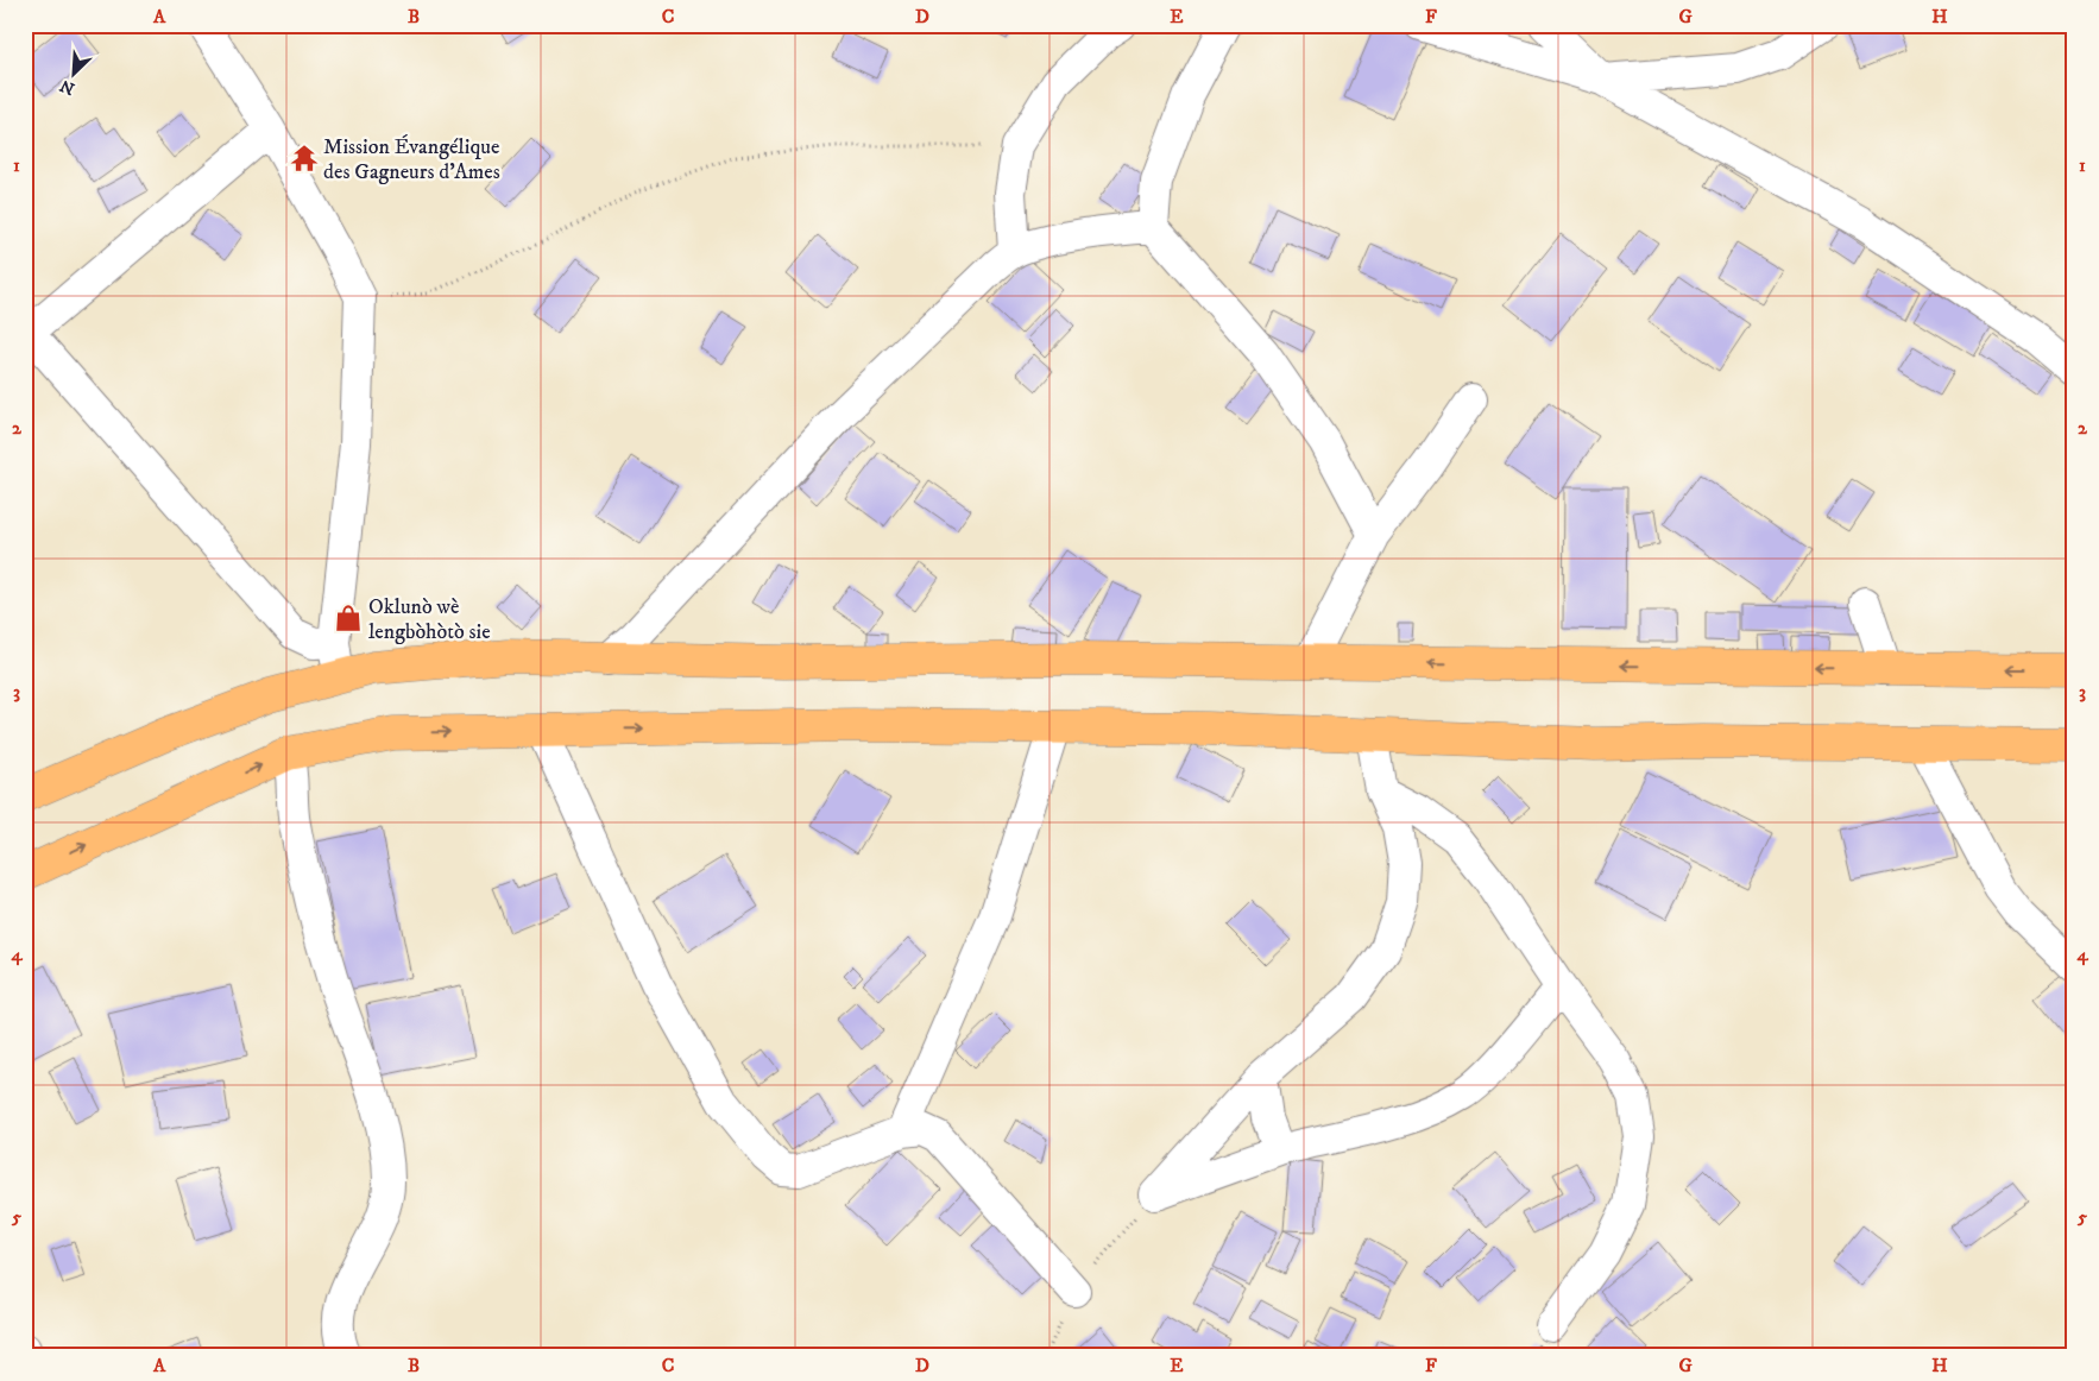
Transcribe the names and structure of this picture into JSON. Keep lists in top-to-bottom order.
{
  "places": {
    "temple": ["Mission Évangélique des Gagneurs d'Ames"],
    "shop": ["Oklunò wè lengbòhòtò sie"]
  },
  "north": "bottom left",
  "grid": {
    "columns": [
      "A",
      "B",
      "C",
      "D",
      "E",
      "F",
      "G",
      "H"
    ],
    "rows": [
      "1",
      "2",
      "3",
      "4",
      "5"
    ]
  }
}
